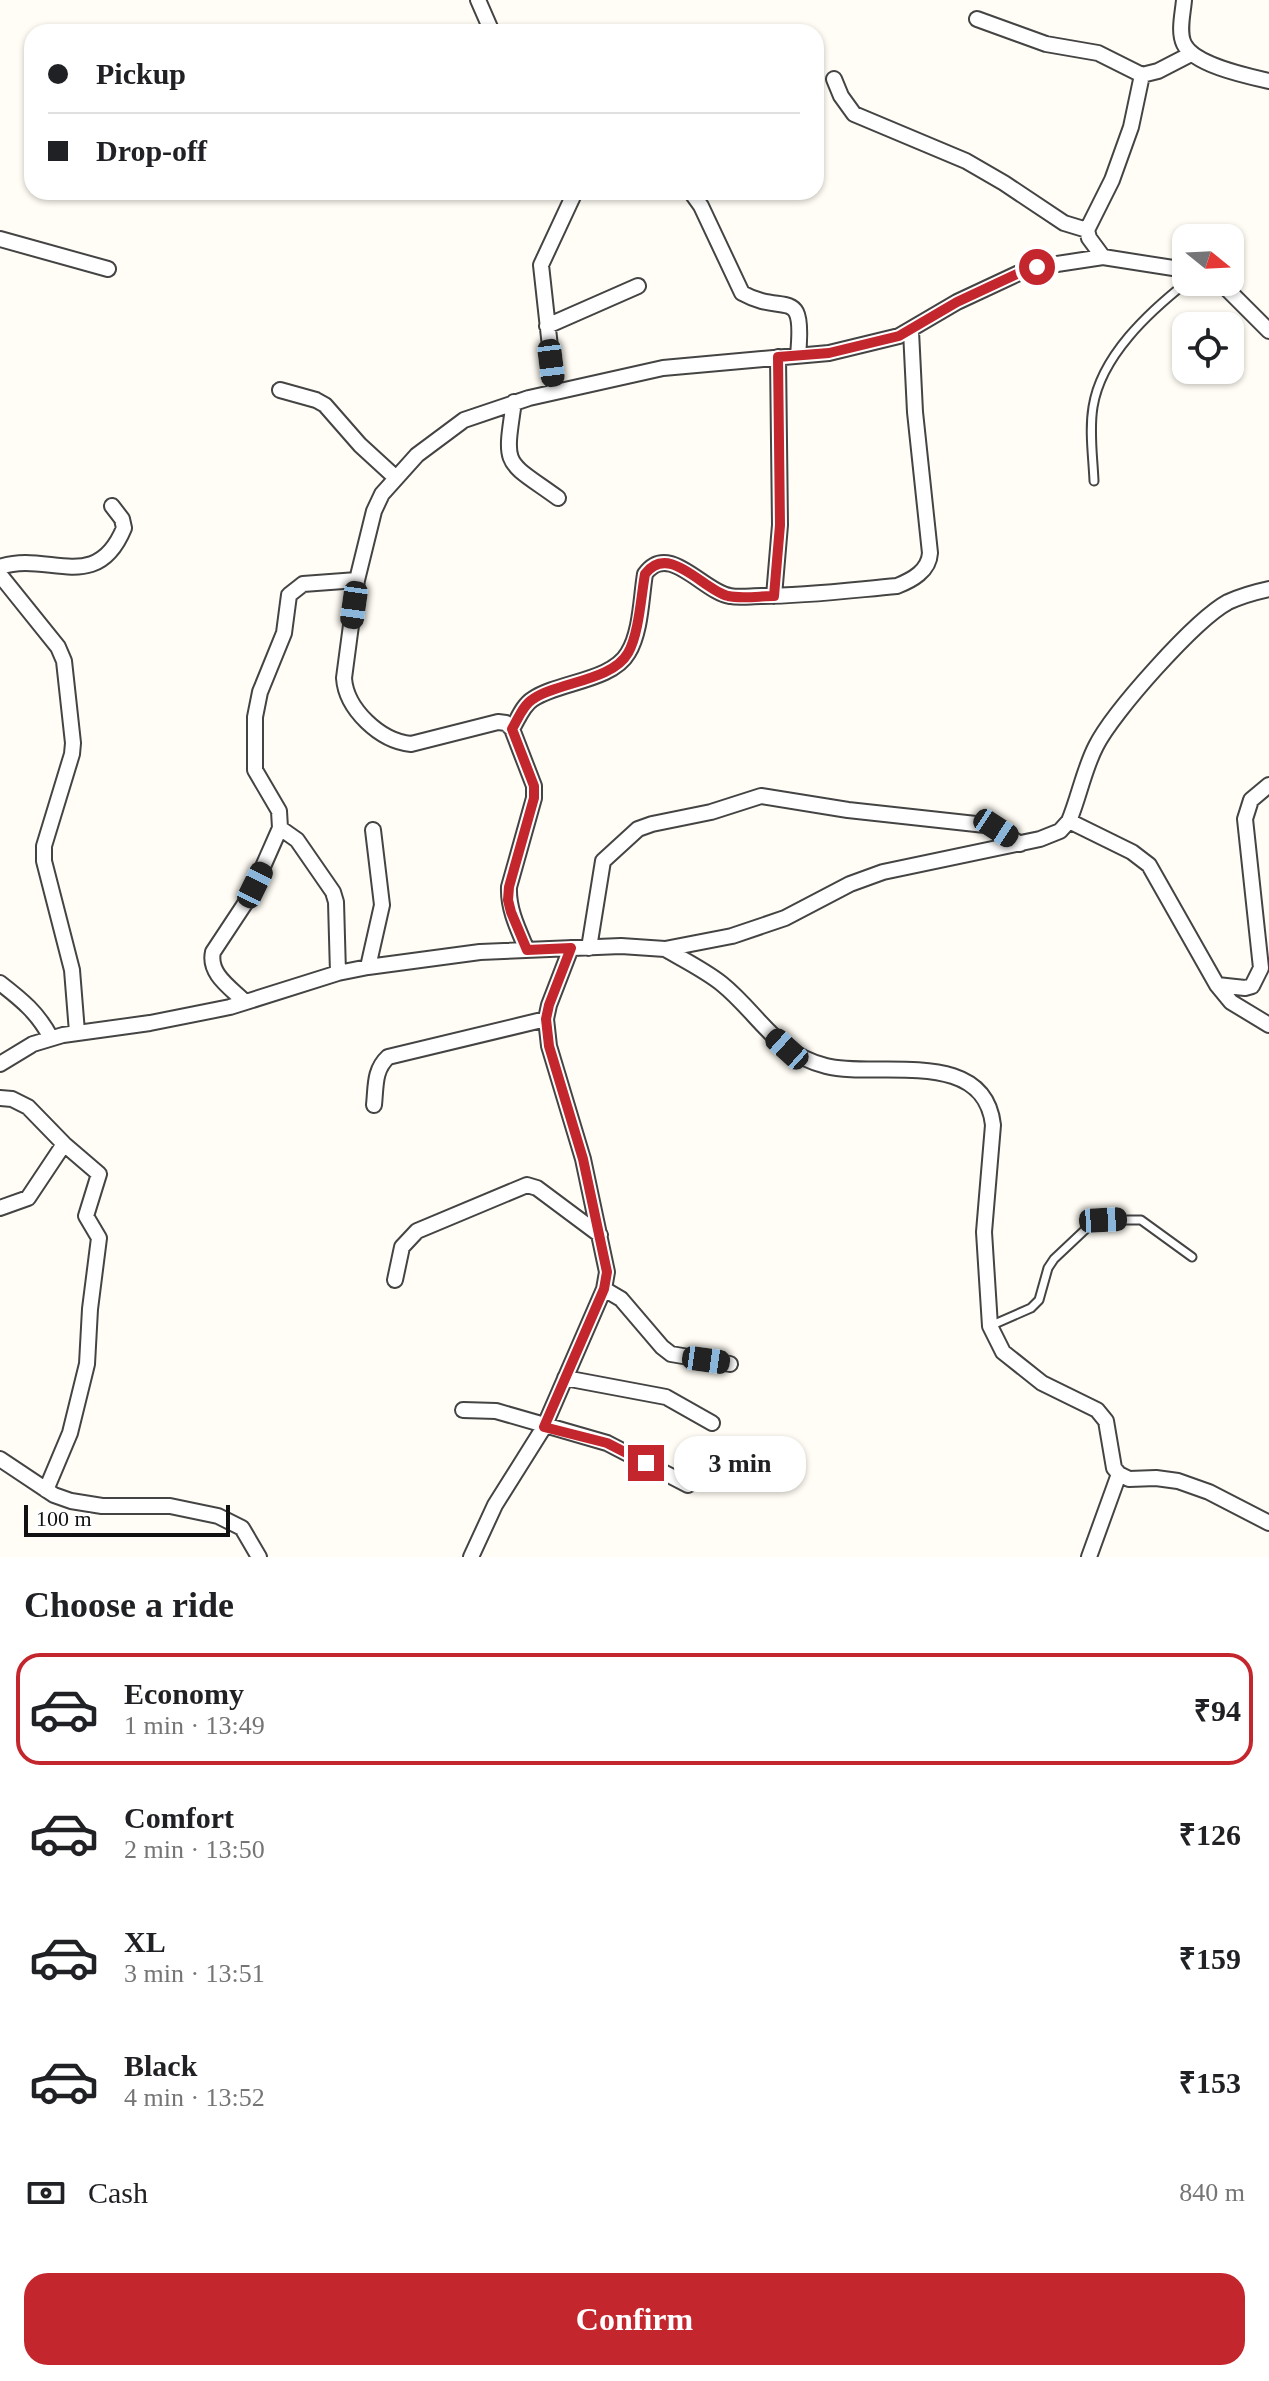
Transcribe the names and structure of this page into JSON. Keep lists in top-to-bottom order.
{
  "scale_bar": "100 m",
  "north": "right",
  "page": {
    "banner": ["Pickup", "Drop-off"],
    "bubble": "3 min",
    "scale": "100 m",
    "heading": "Choose a ride",
    "list": [
      {
        "name": "Economy",
        "note": "1 min · 13:49",
        "value": "₹94"
      },
      {
        "name": "Comfort",
        "note": "2 min · 13:50",
        "value": "₹126"
      },
      {
        "name": "XL",
        "note": "3 min · 13:51",
        "value": "₹159"
      },
      {
        "name": "Black",
        "note": "4 min · 13:52",
        "value": "₹153"
      }
    ],
    "pay": ["Cash", "840 m"],
    "buttons": "Confirm"
  }
}
